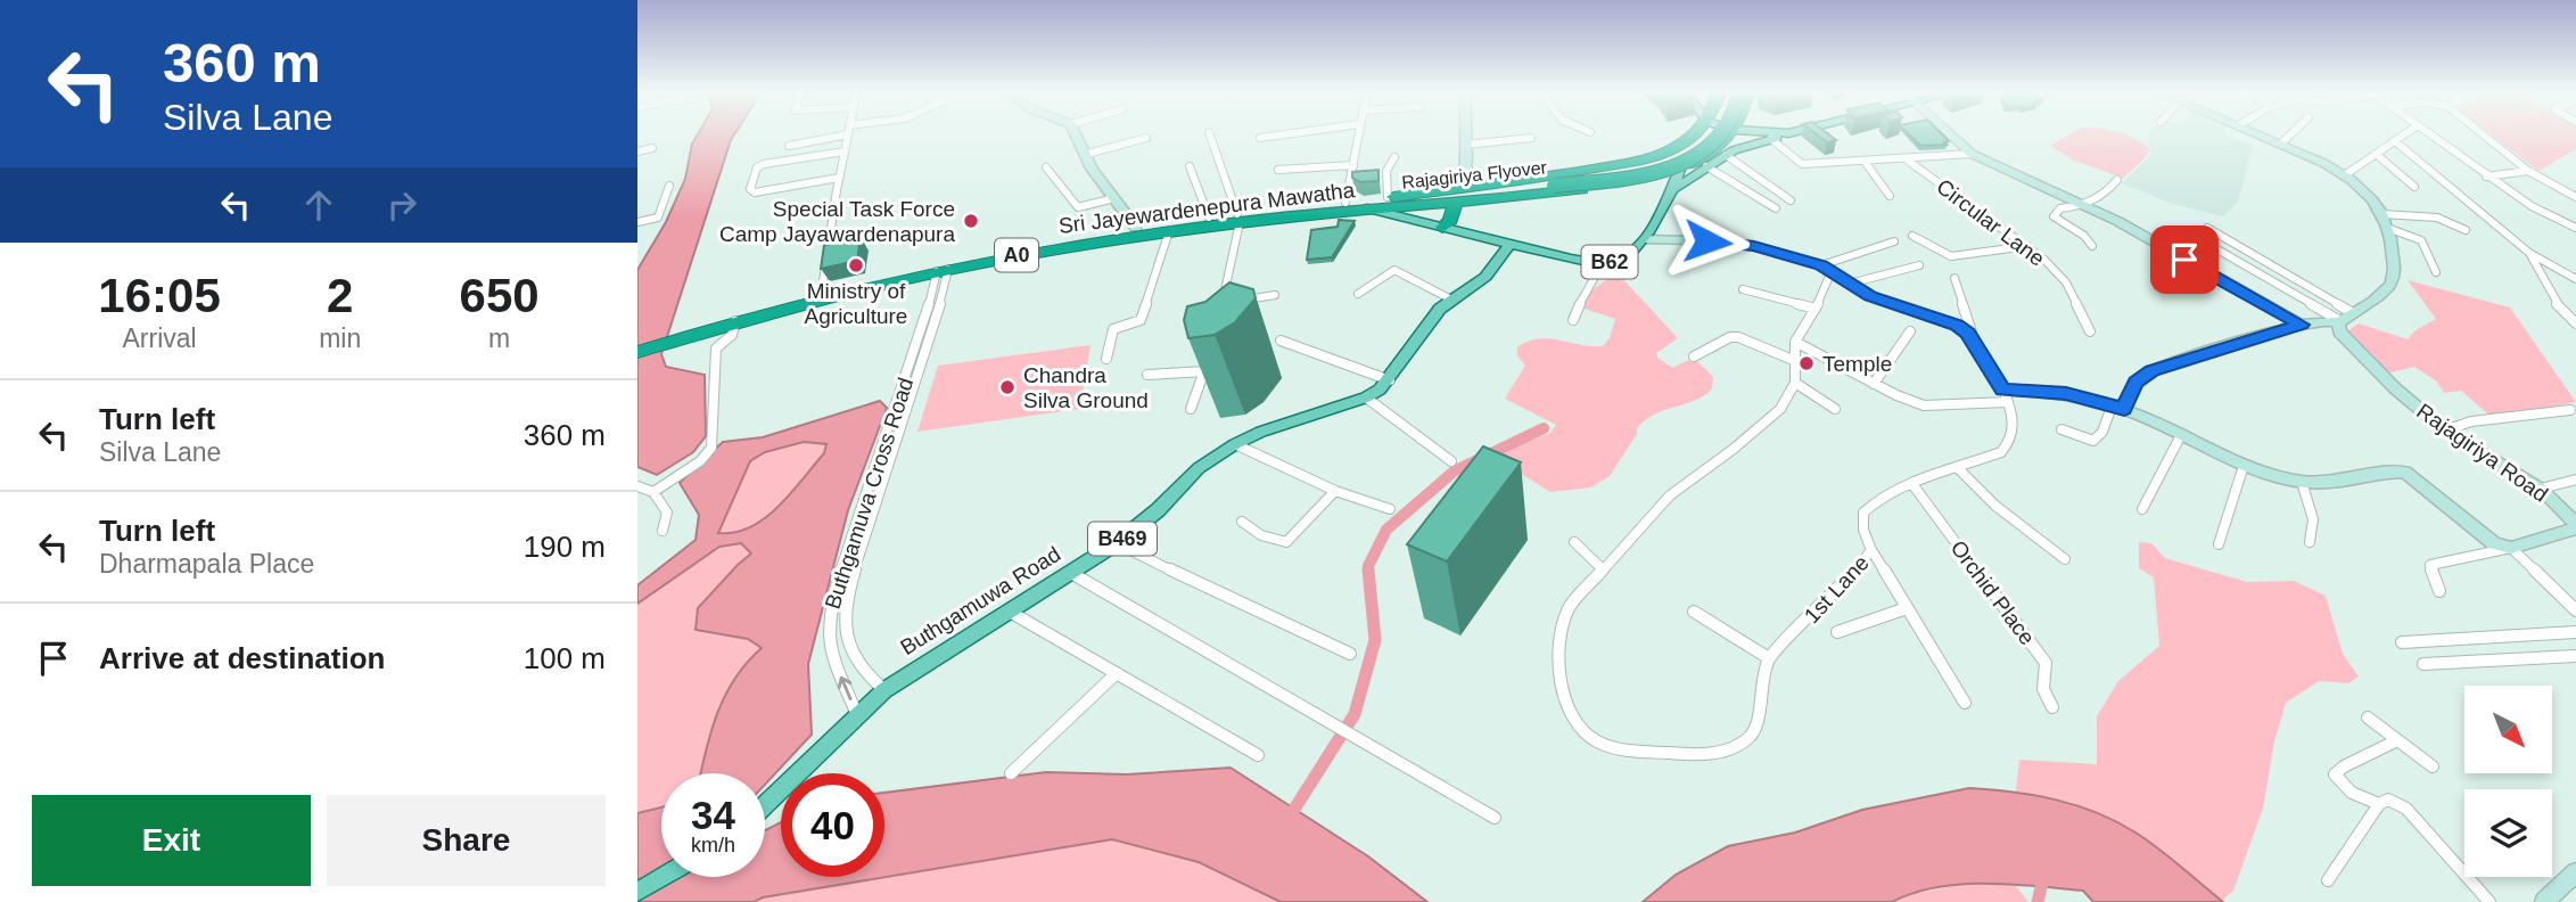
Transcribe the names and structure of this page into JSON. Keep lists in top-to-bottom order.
{
  "streets": {
    "highway": ["Rajagiriya Flyover", "Sri Jayewardenepura Mawatha", "A0"],
    "main road": ["B62", "B469", "Buthgamuwa Road"],
    "street": [
      "Circular Lane",
      "Rajagiriya Road",
      "Buthgamuva Cross Road",
      "1st Lane",
      "Orchid Place"
    ]
  },
  "crossings": [
    ["Rajagiriya Flyover", "Sri Jayewardenepura Mawatha"],
    ["Sri Jayewardenepura Mawatha", "B62"],
    ["Sri Jayewardenepura Mawatha", "Buthgamuva Cross Road"],
    ["B62", "Buthgamuwa Road"],
    ["Buthgamuva Cross Road", "Buthgamuwa Road"],
    ["1st Lane", "Orchid Place"]
  ],
  "places": [
    "Special Task Force Camp Jayawardenapura",
    "Ministry of Agriculture",
    "Temple",
    "Chandra Silva Ground"
  ],
  "north": "bottom right",
  "page": {
    "turn": ["360 m", "Silva Lane"],
    "eta": [
      "16:05",
      "Arrival",
      "2",
      "min",
      "650",
      "m"
    ],
    "list": [
      {
        "name": "Turn left",
        "note": "Silva Lane",
        "value": "360 m"
      },
      {
        "name": "Turn left",
        "note": "Dharmapala Place",
        "value": "190 m"
      },
      {
        "name": "Arrive at destination",
        "value": "100 m"
      }
    ],
    "speed": "34 km/h",
    "limit": "40",
    "buttons": ["Exit", "Share"]
  }
}
